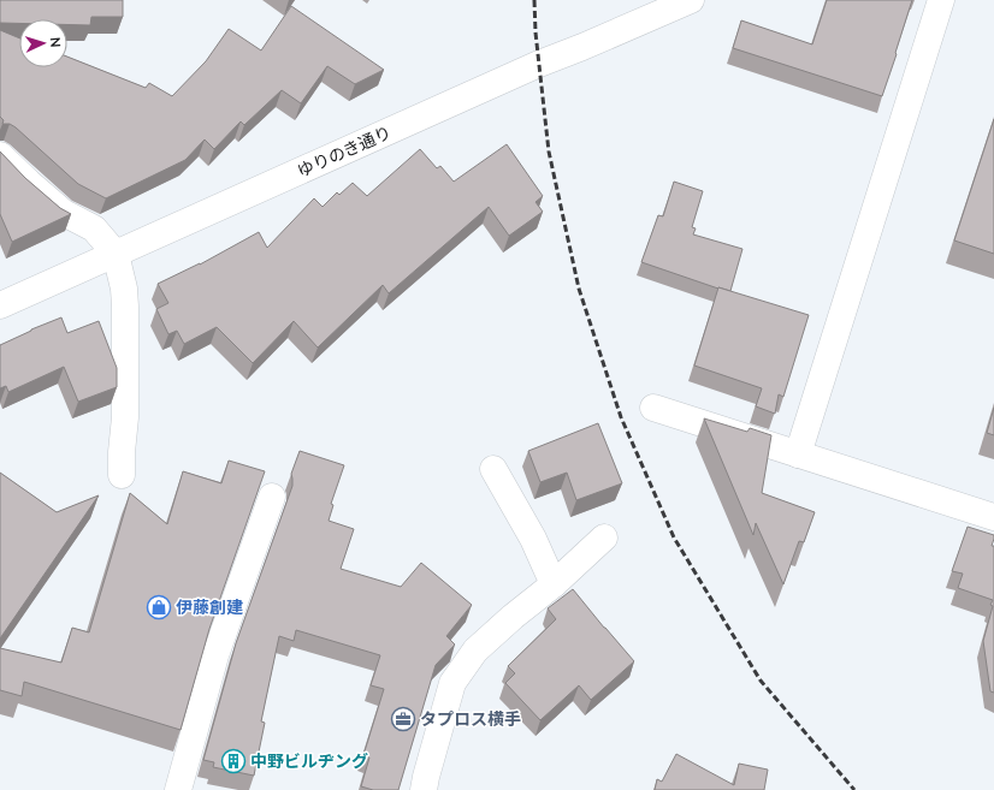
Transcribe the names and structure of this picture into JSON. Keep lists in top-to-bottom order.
{
  "streets": {
    "street": ["ゆりのき通り"]
  },
  "places": {
    "shop": ["伊藤創建"],
    "office": ["タプロス横手"],
    "building": ["中野ビルヂング"]
  },
  "north": "right"
}
